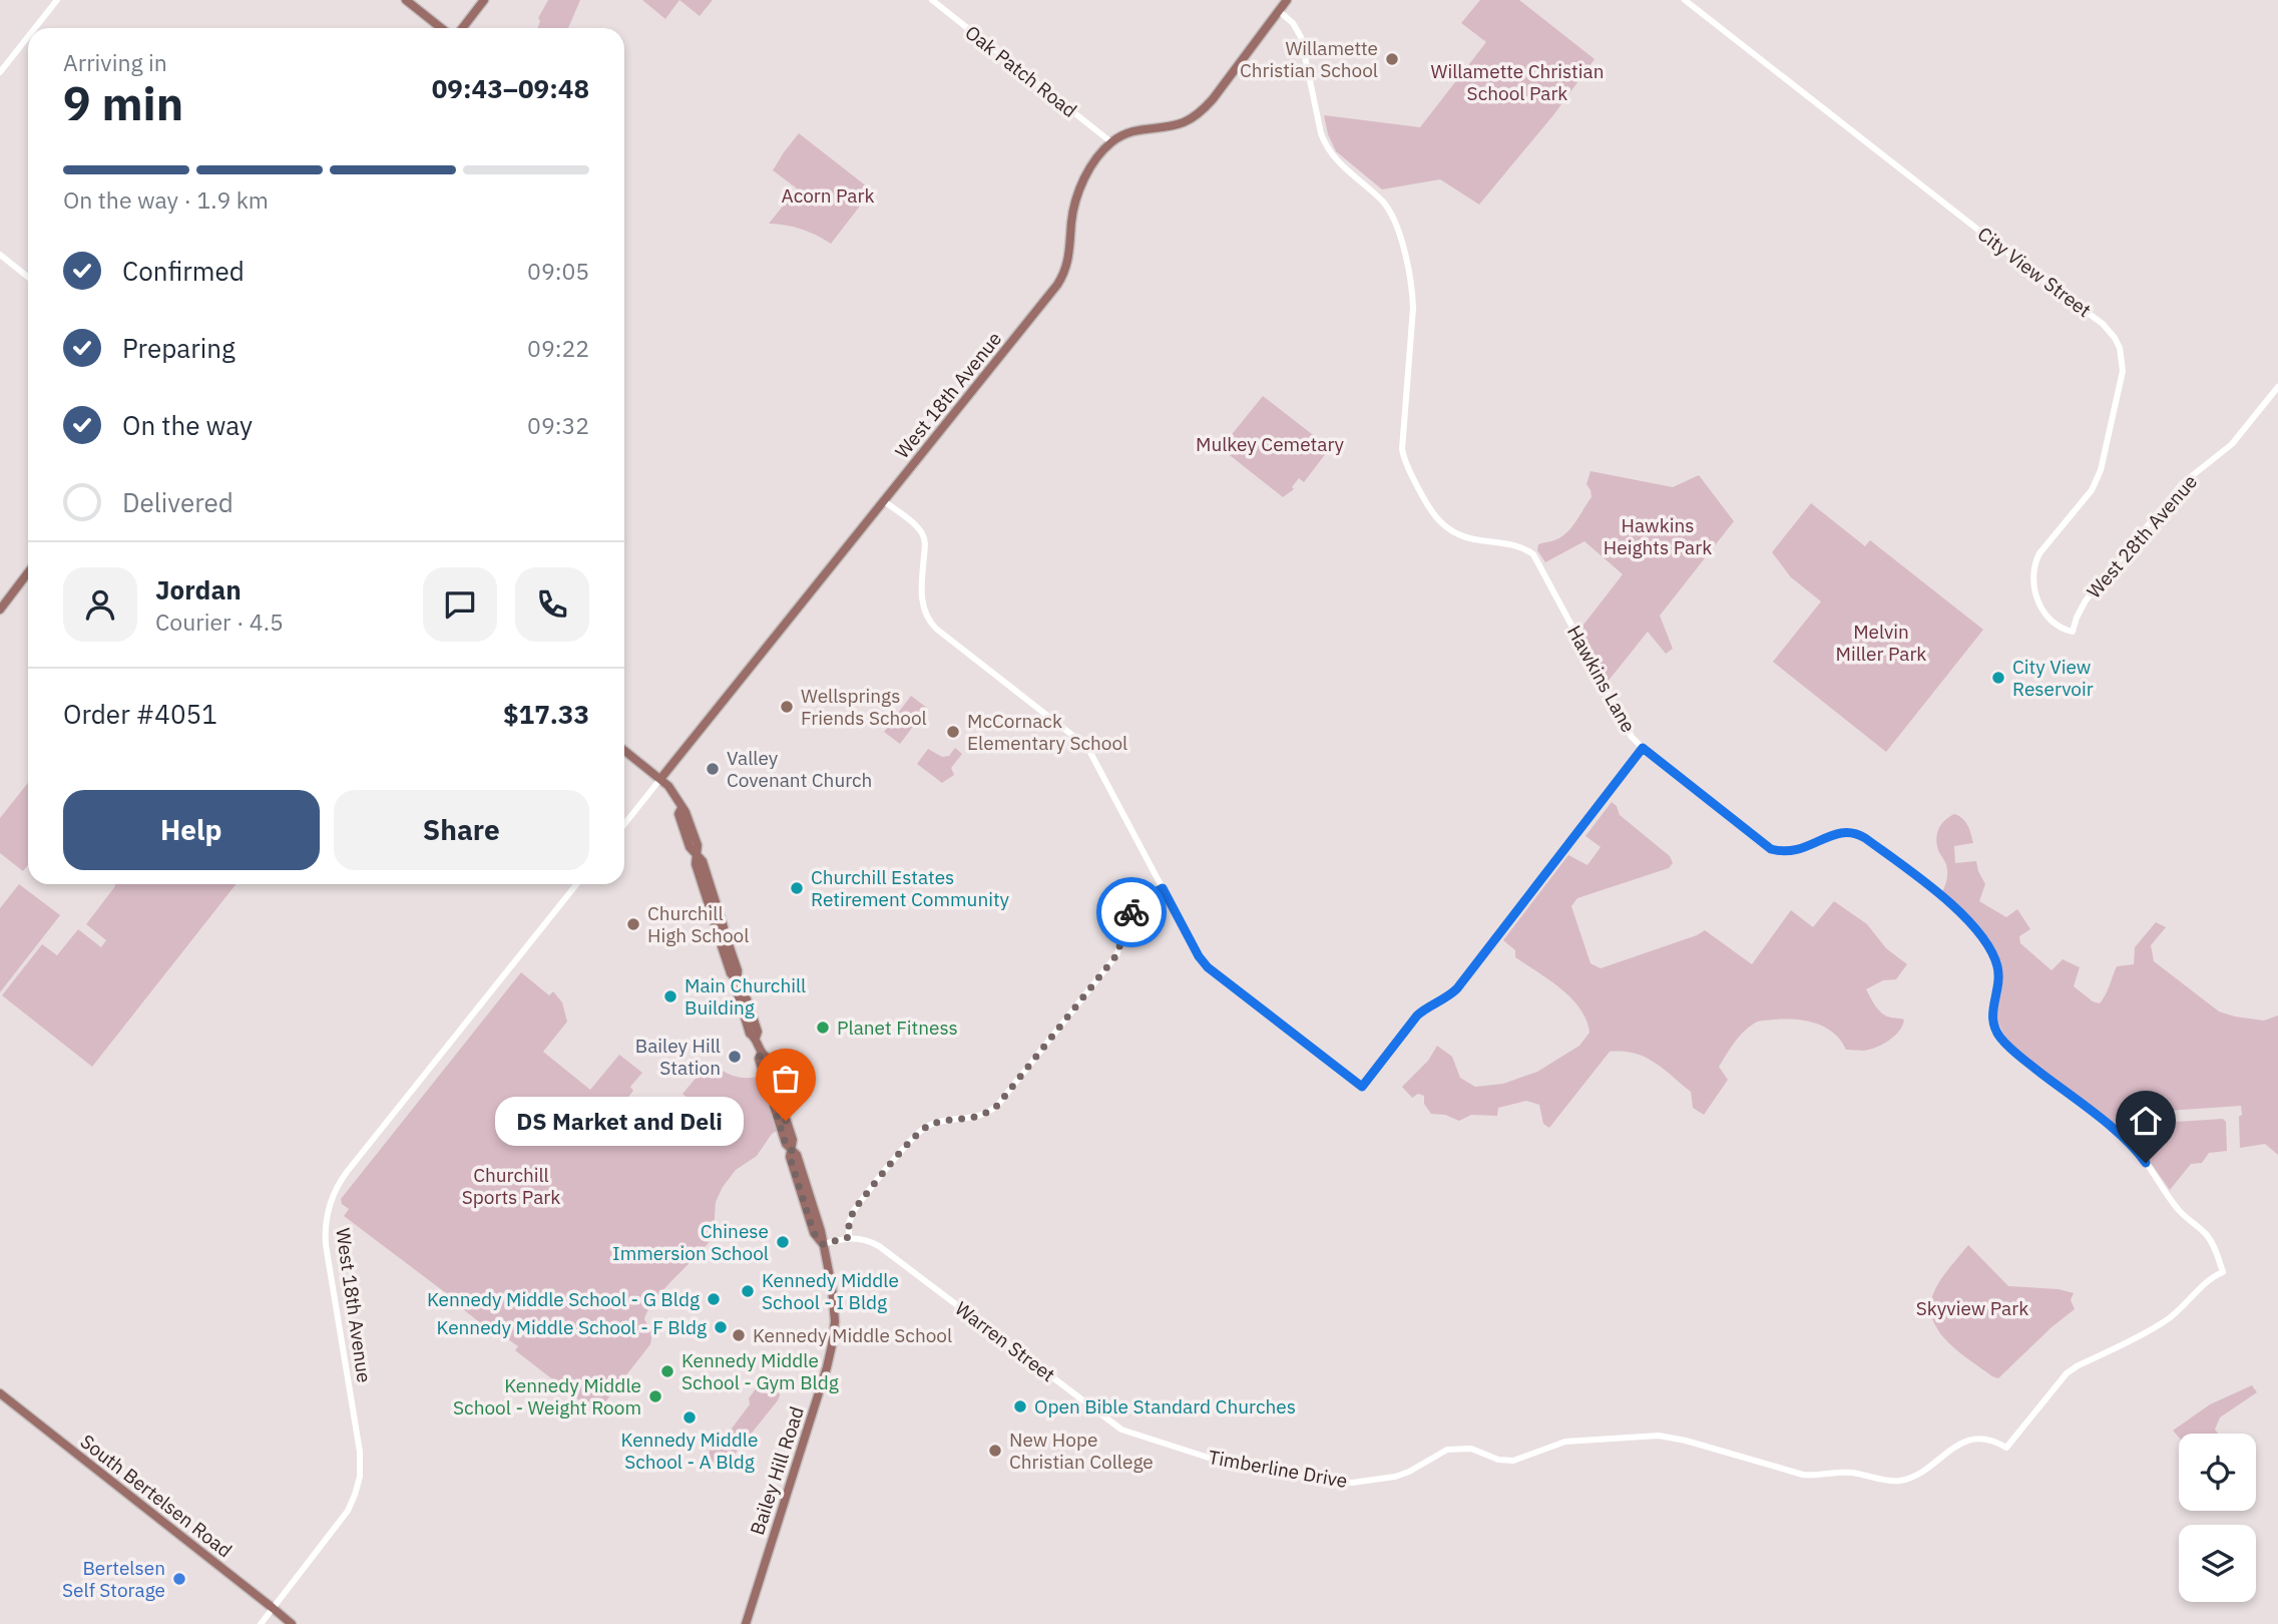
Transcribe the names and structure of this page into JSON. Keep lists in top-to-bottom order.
{
  "streets": {
    "main road": ["West 18th Avenue", "Bailey Hill Road", "South Bertelsen Road"],
    "street": [
      "Oak Patch Road",
      "City View Street",
      "West 28th Avenue",
      "Hawkins Lane",
      "Warren Street",
      "Timberline Drive"
    ]
  },
  "crossings": [
    ["Oak Patch Road", "West 18th Avenue"],
    ["City View Street", "West 28th Avenue"],
    ["West 18th Avenue", "Hawkins Lane"],
    ["West 18th Avenue", "Bailey Hill Road"],
    ["West 18th Avenue", "South Bertelsen Road"],
    ["Hawkins Lane", "Timberline Drive"],
    ["Warren Street", "Timberline Drive"]
  ],
  "parks": [
    "Willamette Christian School Park",
    "Acorn Park",
    "Mulkey Cemetary",
    "Hawkins Heights Park",
    "Melvin Miller Park",
    "Churchill Sports Park",
    "Skyview Park"
  ],
  "places": [
    "Willamette Christian School",
    "City View Reservoir",
    "Wellsprings Friends School",
    "McCornack Elementary School",
    "Valley Covenant Church",
    "Churchill Estates Retirement Community",
    "Churchill High School",
    "Main Churchill Building",
    "Planet Fitness",
    "Bailey Hill Station",
    "DS Market and Deli",
    "Chinese Immersion School",
    "Kennedy Middle School - I Bldg",
    "Kennedy Middle School - G Bldg",
    "Kennedy Middle School - F Bldg",
    "Kennedy Middle School",
    "Kennedy Middle School - Gym Bldg",
    "Kennedy Middle School - Weight Room",
    "Open Bible Standard Churches",
    "Kennedy Middle School - A Bldg",
    "New Hope Christian College",
    "Bertelsen Self Storage"
  ],
  "page": {
    "heading": ["9 min", "Arriving in", "09:43–09:48"],
    "panel": [
      "Jordan",
      "Courier · 4.5",
      "Order #4051",
      "$17.33"
    ],
    "bar": "On the way · 1.9 km",
    "list": [
      ["Confirmed", "09:05"],
      ["Preparing", "09:22"],
      ["On the way", "09:32"],
      "Delivered"
    ],
    "buttons": ["Help", "Share"],
    "bubble": "DS Market and Deli"
  }
}
